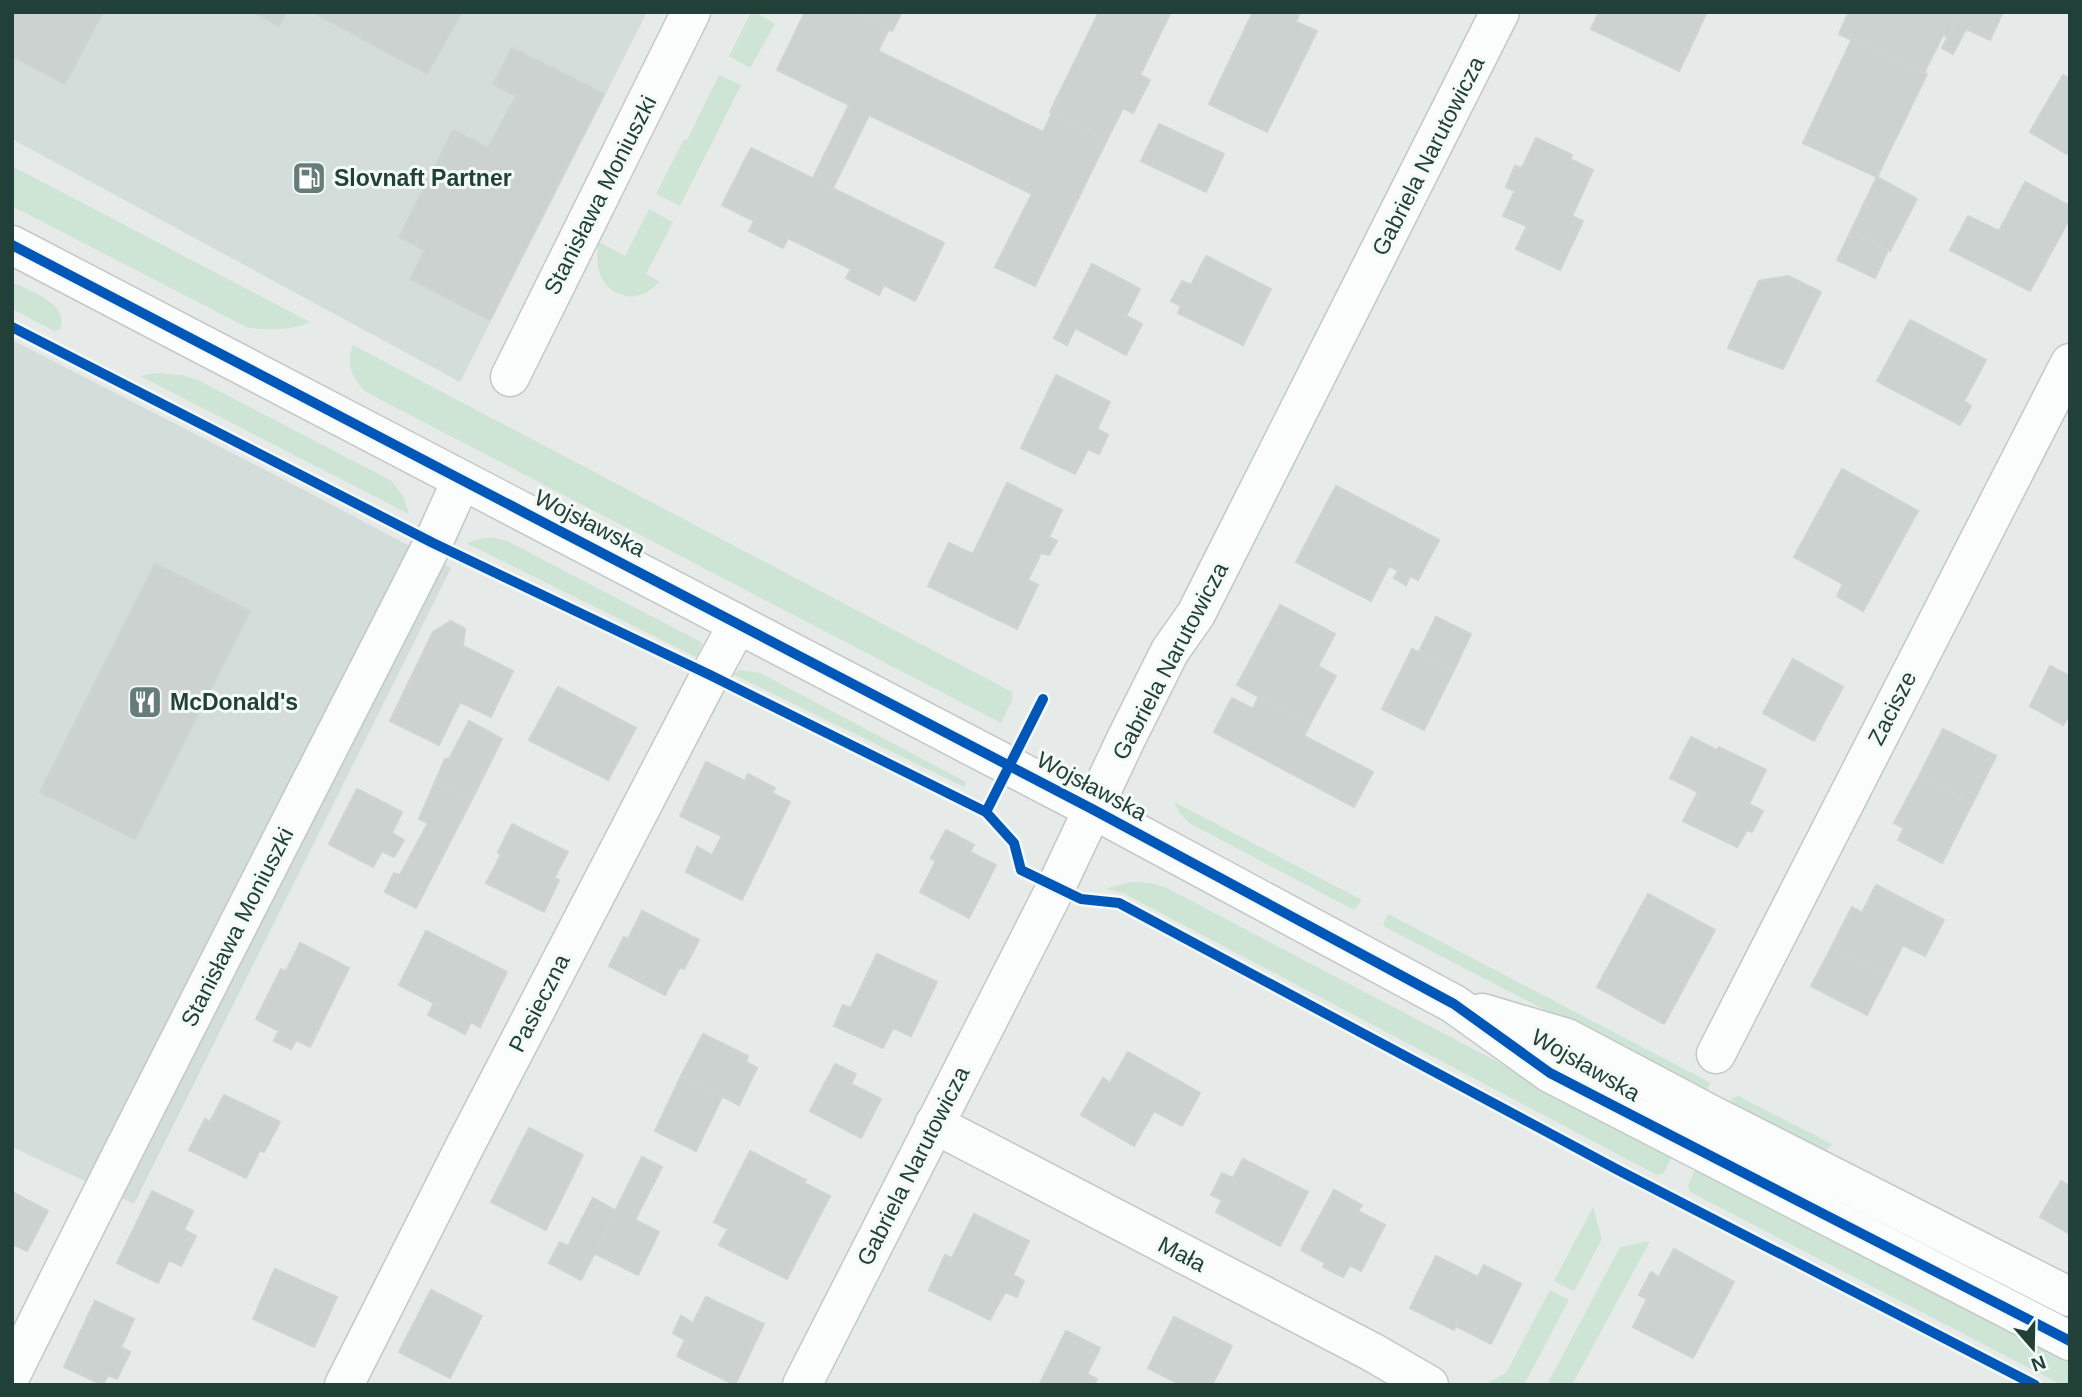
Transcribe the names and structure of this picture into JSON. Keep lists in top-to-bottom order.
{
  "streets": {
    "street": [
      "Gabriela Narutowicza",
      "Stanisława Moniuszki",
      "Wojsławska",
      "Zacisze",
      "Pasieczna",
      "Mała"
    ]
  },
  "crossings": [
    ["Gabriela Narutowicza", "Wojsławska"],
    ["Gabriela Narutowicza", "Mała"],
    ["Stanisława Moniuszki", "Wojsławska"],
    ["Wojsławska", "Pasieczna"]
  ],
  "places": {
    "fuel station": ["Slovnaft Partner"],
    "restaurant": ["McDonald's"]
  },
  "north": "bottom"
}
